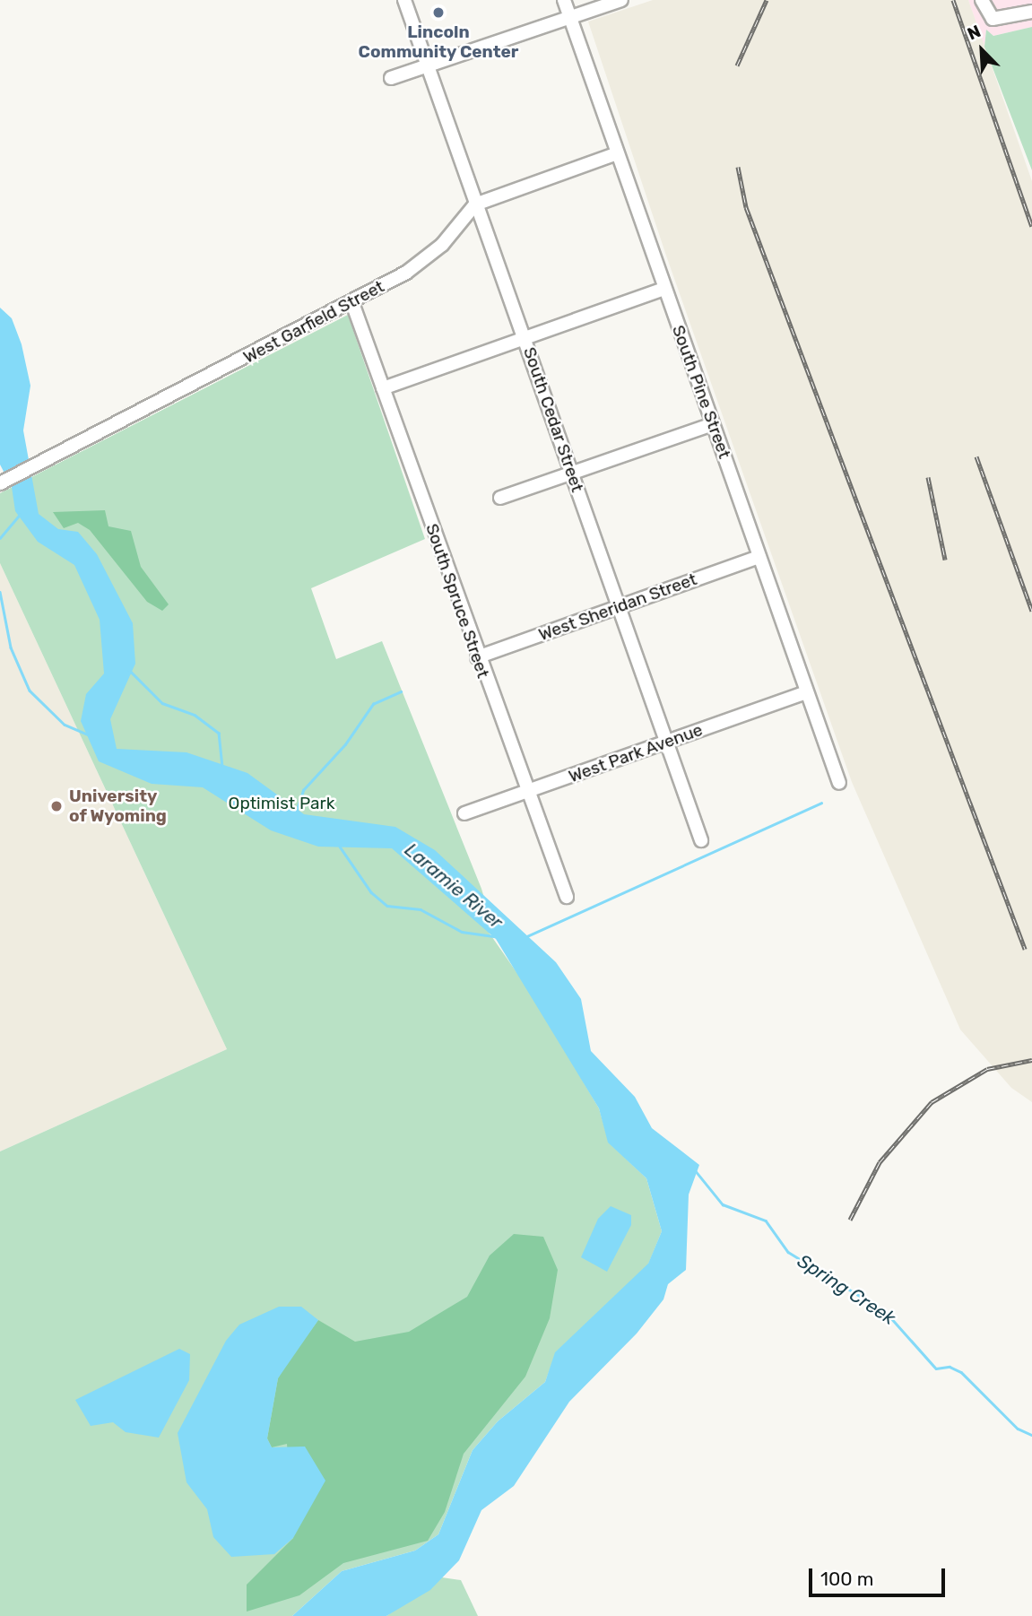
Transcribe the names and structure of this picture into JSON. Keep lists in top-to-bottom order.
{
  "streets": {
    "street": [
      "West Garfield Street",
      "South Pine Street",
      "South Cedar Street",
      "South Spruce Street",
      "West Sheridan Street",
      "West Park Avenue"
    ]
  },
  "crossings": [
    ["West Garfield Street", "South Pine Street"],
    ["West Garfield Street", "South Cedar Street"],
    ["West Garfield Street", "South Spruce Street"],
    ["South Pine Street", "West Sheridan Street"],
    ["South Pine Street", "West Park Avenue"],
    ["South Cedar Street", "West Sheridan Street"],
    ["South Cedar Street", "West Park Avenue"],
    ["South Spruce Street", "West Sheridan Street"],
    ["South Spruce Street", "West Park Avenue"]
  ],
  "water": ["Laramie River", "Spring Creek"],
  "parks": ["Optimist Park"],
  "places": ["Lincoln Community Center", "University of Wyoming"],
  "scale_bar": "100 m",
  "north": "top left"
}
